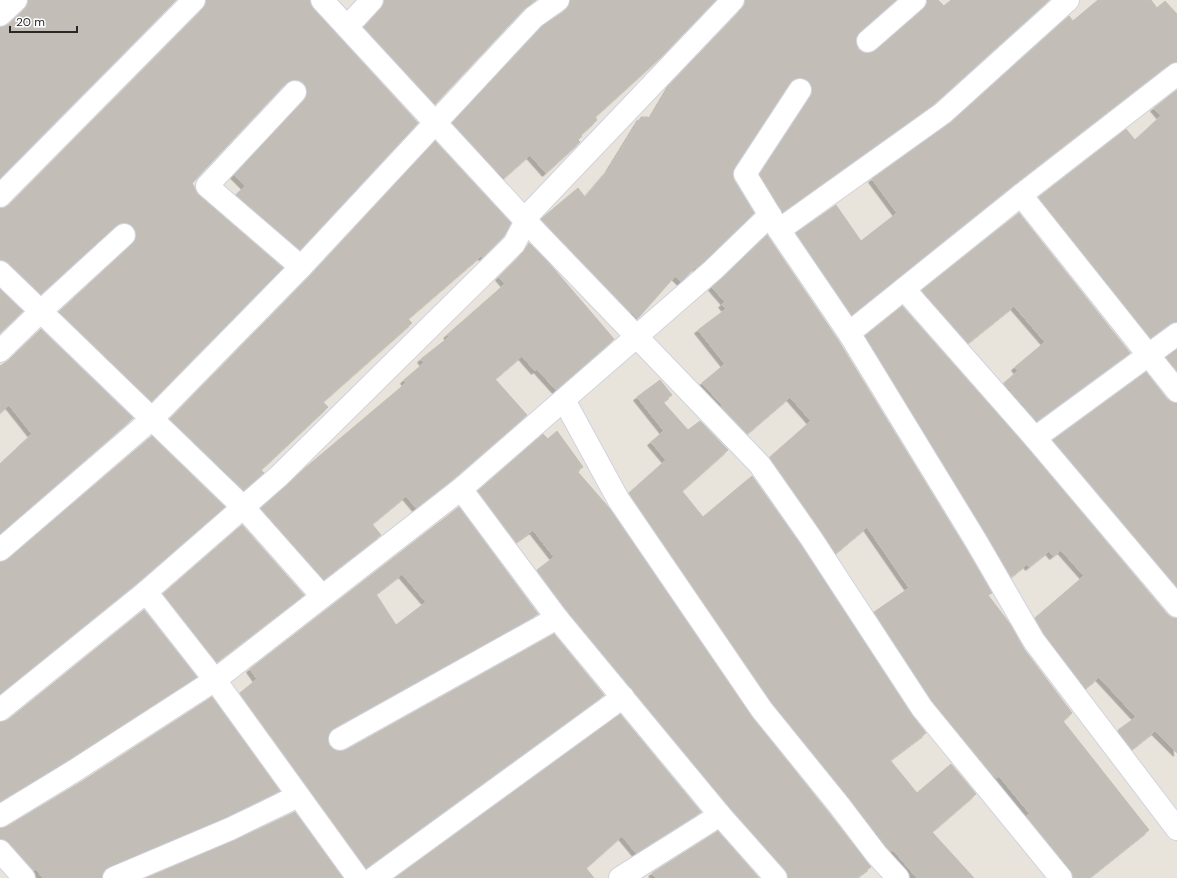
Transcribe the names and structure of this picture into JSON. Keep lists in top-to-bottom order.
{
  "scale_bar": "20 m"
}
